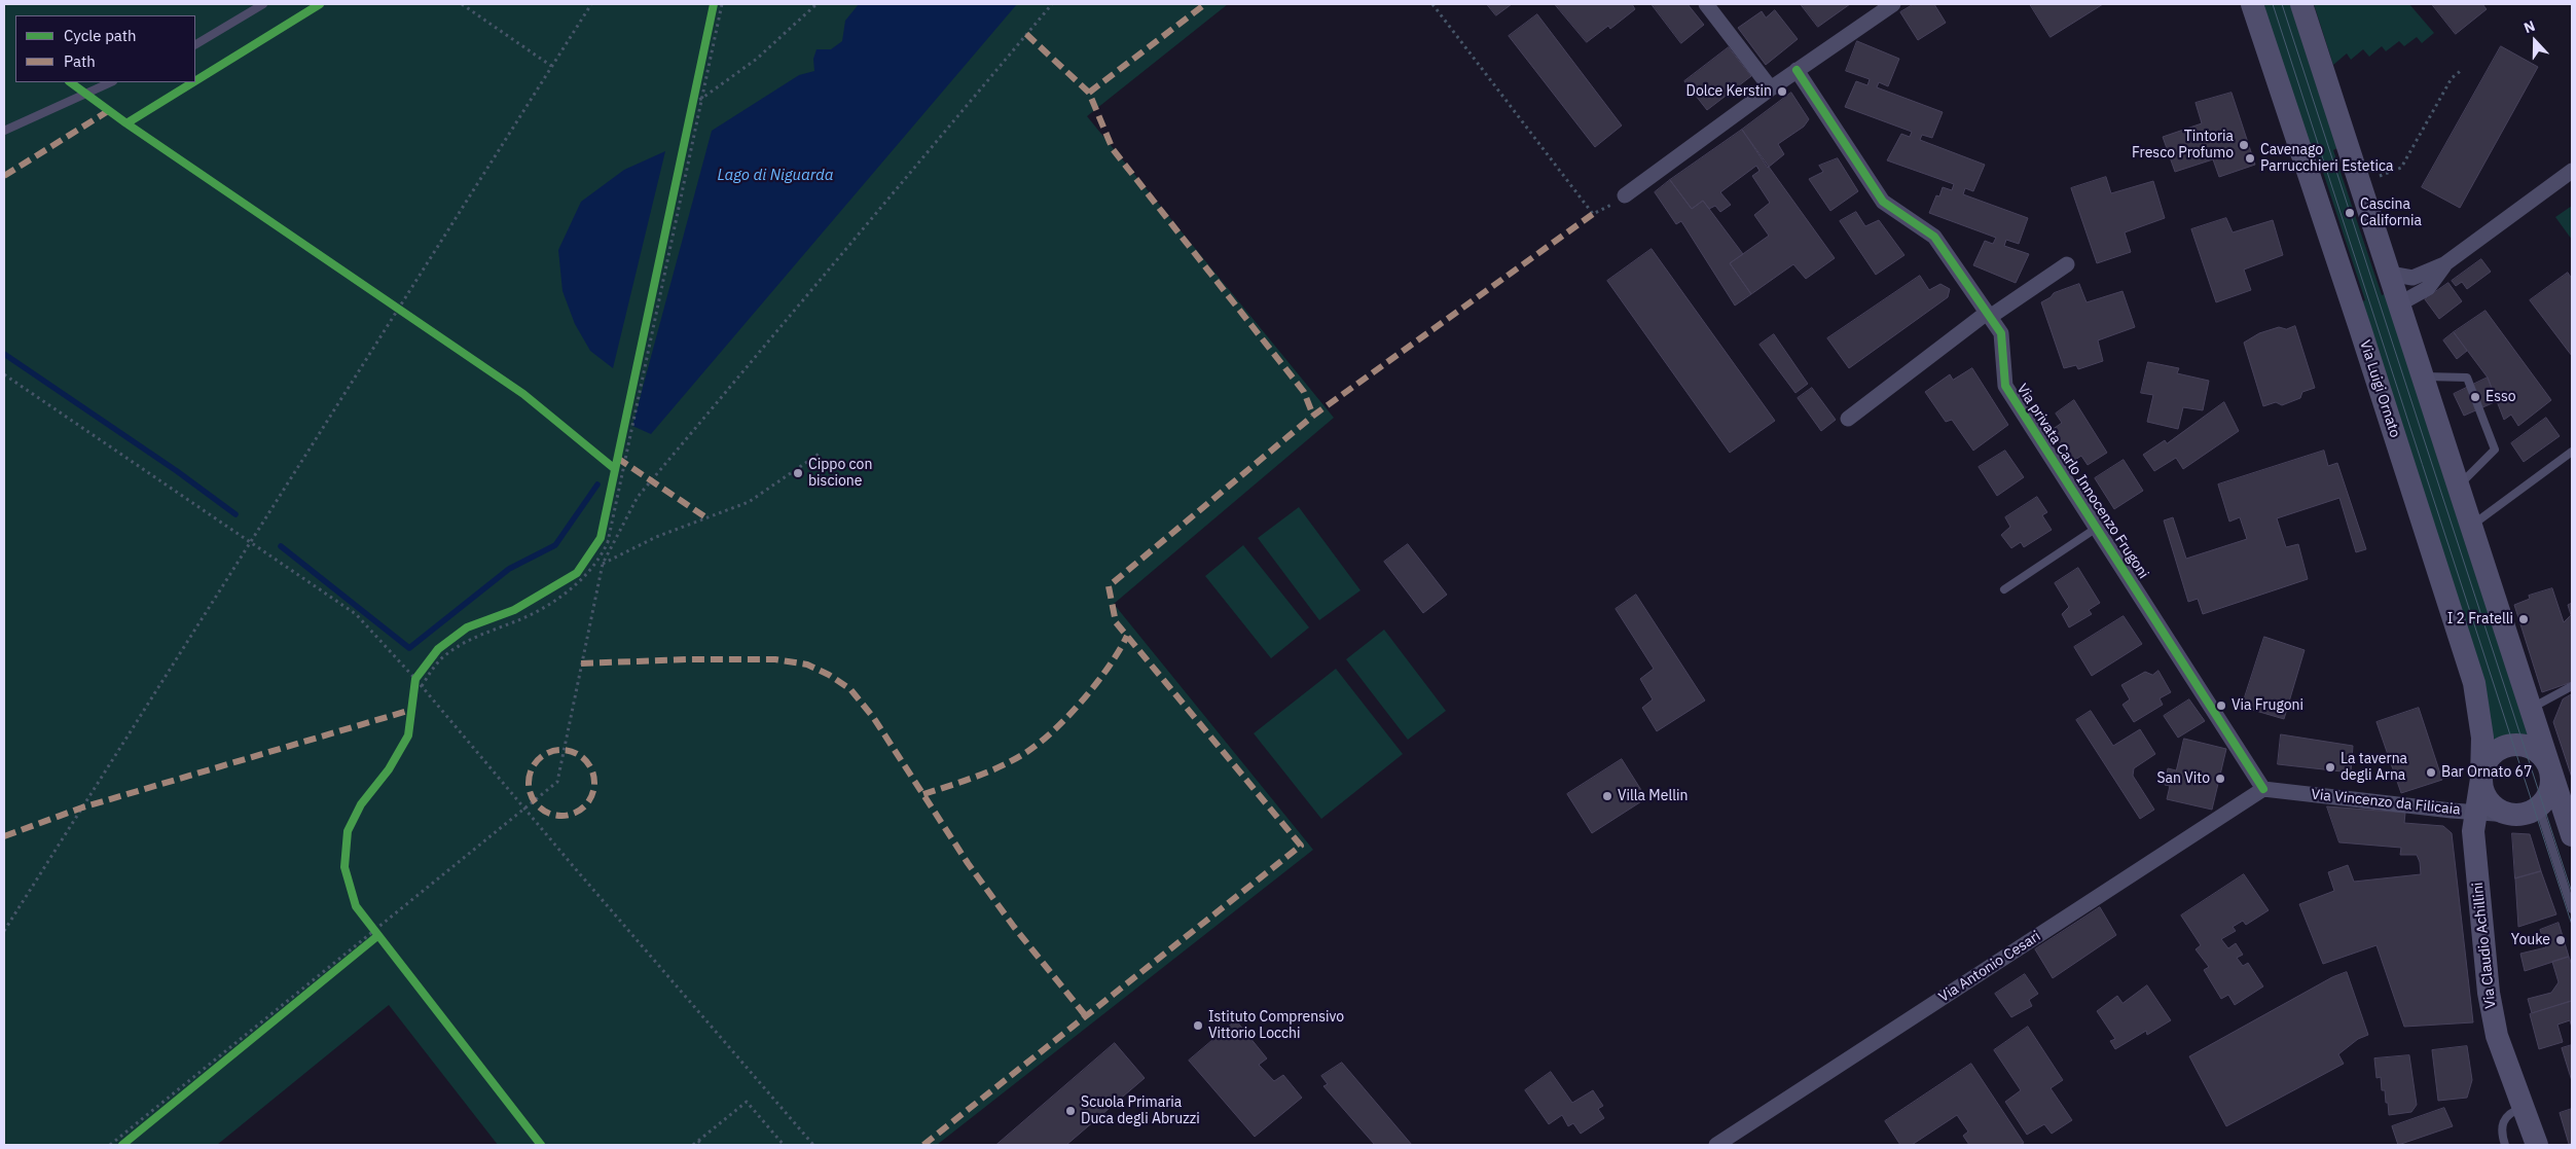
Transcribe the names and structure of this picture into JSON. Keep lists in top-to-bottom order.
{
  "streets": {
    "main road": ["Via Luigi Ornato", "Via Claudio Achillini"],
    "street": ["Via privata Carlo Innocenzo Frugoni", "Via Vincenzo da Filicaia", "Via Antonio Cesari"]
  },
  "crossings": [
    ["Via Luigi Ornato", "Via Vincenzo da Filicaia"],
    ["Via Luigi Ornato", "Via Claudio Achillini"],
    ["Via privata Carlo Innocenzo Frugoni", "Via Vincenzo da Filicaia"],
    ["Via privata Carlo Innocenzo Frugoni", "Via Antonio Cesari"],
    ["Via Vincenzo da Filicaia", "Via Claudio Achillini"],
    ["Via Vincenzo da Filicaia", "Via Antonio Cesari"]
  ],
  "water": ["Lago di Niguarda"],
  "places": [
    "Dolce Kerstin",
    "Tintoria Fresco Profumo",
    "Cavenago Parrucchieri Estetica",
    "Cascina California",
    "Esso",
    "Cippo con biscione",
    "I 2 Fratelli",
    "Via Frugoni",
    "La taverna degli Arna",
    "Bar Ornato 67",
    "San Vito",
    "Villa Mellin",
    "Youke",
    "Istituto Comprensivo Vittorio Locchi",
    "Scuola Primaria Duca degli Abruzzi"
  ],
  "legend": ["Cycle path", "Path"],
  "north": "top"
}
